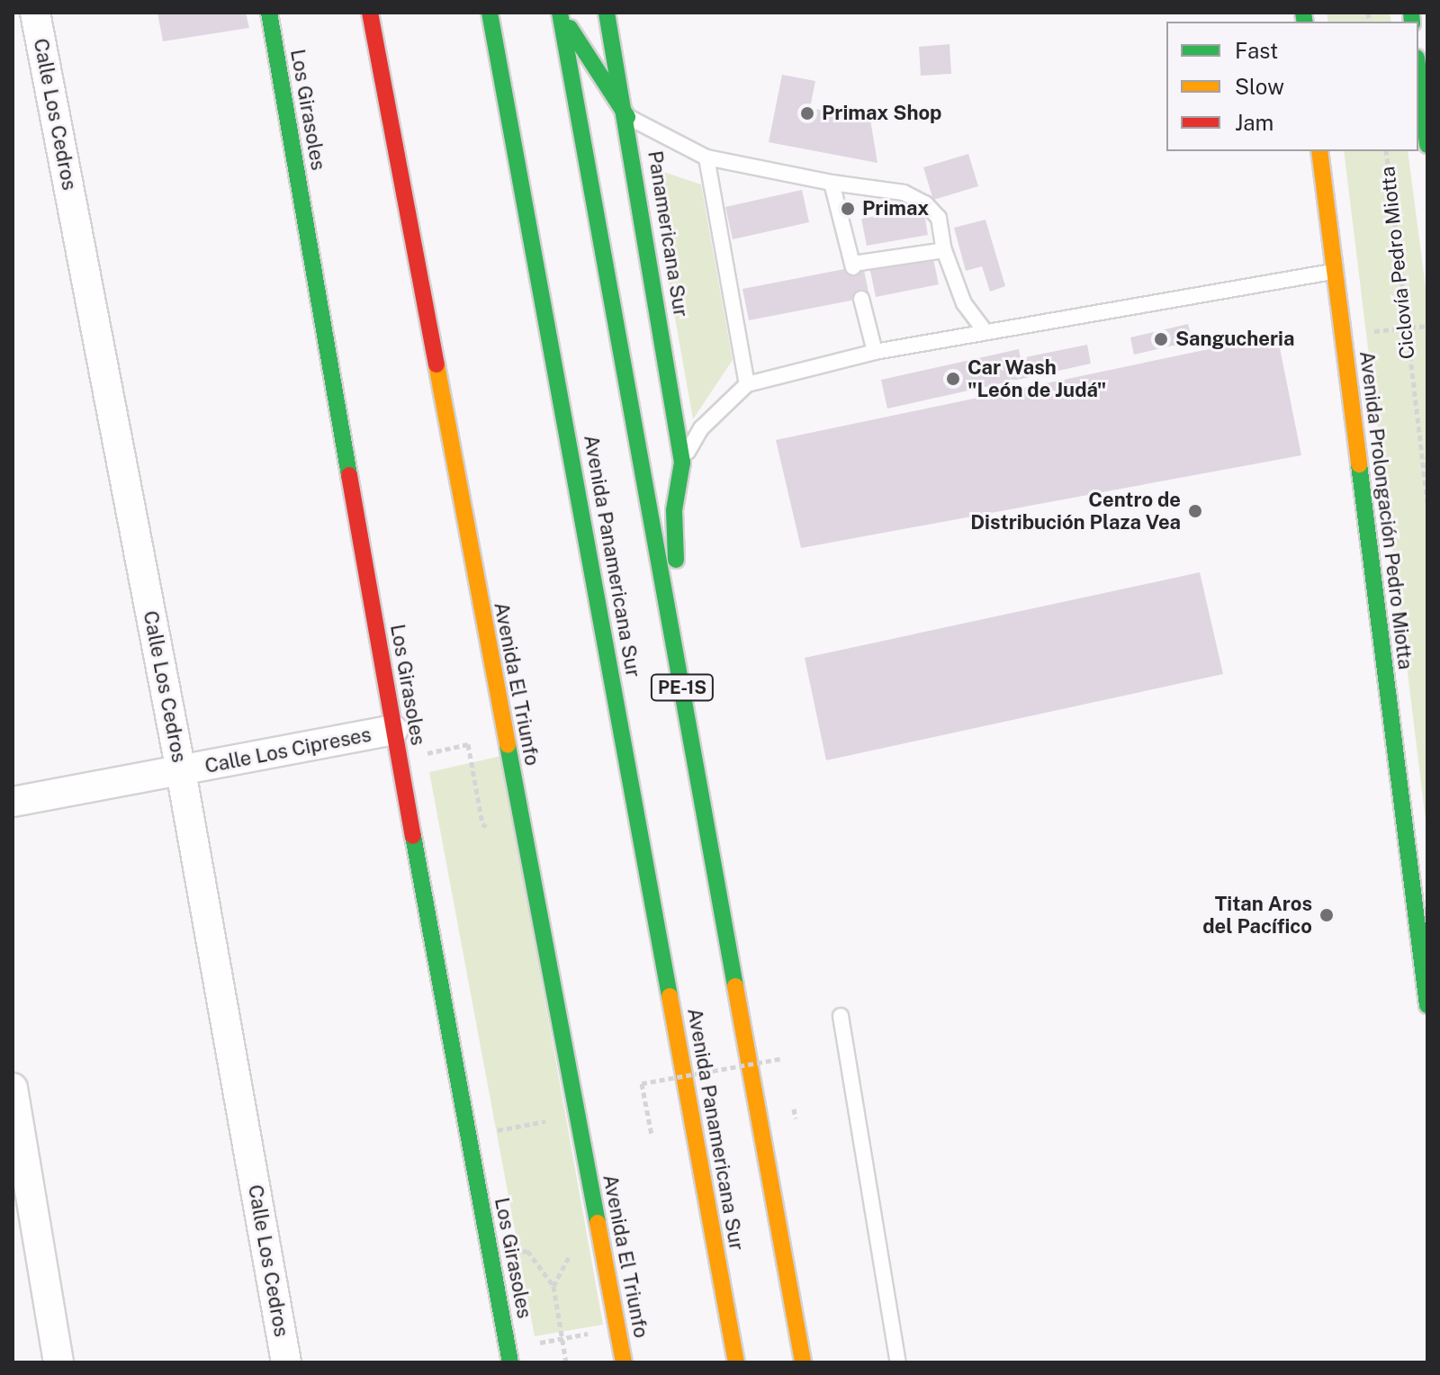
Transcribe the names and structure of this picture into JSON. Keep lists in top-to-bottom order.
{
  "streets": {
    "main road": [
      "Los Girasoles",
      "Panamericana Sur",
      "Avenida Prolongación Pedro Miotta",
      "Avenida Panamericana Sur",
      "Avenida El Triunfo",
      "PE-1S"
    ],
    "street": ["Calle Los Cedros", "Calle Los Cipreses"],
    "path": ["Ciclovía Pedro Miotta"]
  },
  "crossings": [
    ["Los Girasoles", "Calle Los Cipreses"],
    ["Calle Los Cedros", "Calle Los Cipreses"],
    ["Panamericana Sur", "PE-1S"]
  ],
  "places": [
    "Primax Shop",
    "Primax",
    "Sangucheria",
    "Car Wash \"León de Judá\"",
    "Centro de Distribución Plaza Vea",
    "Titan Aros del Pacífico"
  ],
  "legend": ["Fast", "Slow", "Jam"]
}
